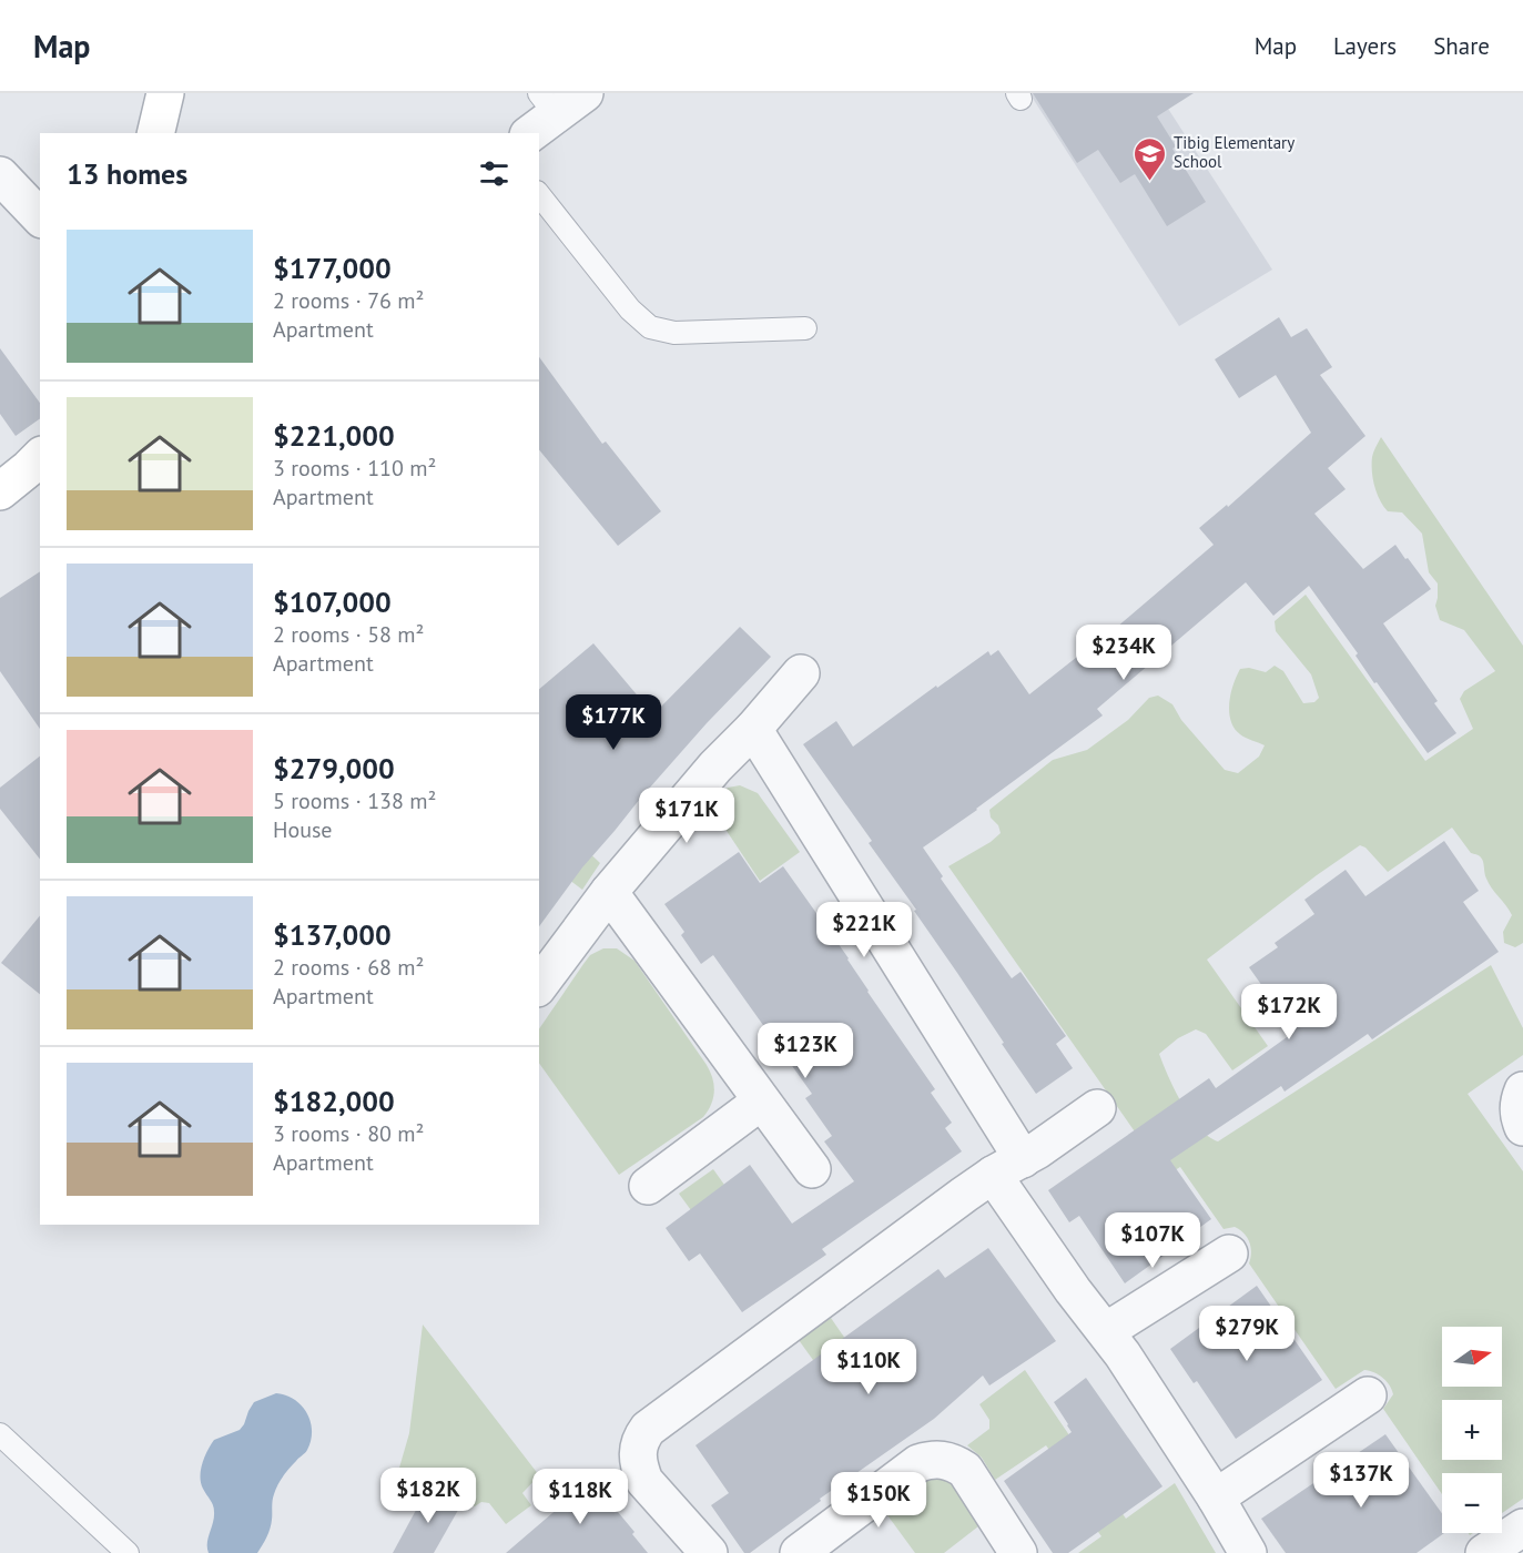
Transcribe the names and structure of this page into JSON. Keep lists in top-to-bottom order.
{
  "places": {
    "school or university": ["Tibig Elementary School"]
  },
  "north": "right",
  "page": {
    "header": "Map",
    "nav": ["Map", "Layers", "Share"],
    "heading": "13 homes",
    "list": [
      {
        "name": "$177,000",
        "note": "2 rooms · 76 m² · Apartment"
      },
      {
        "name": "$221,000",
        "note": "3 rooms · 110 m² · Apartment"
      },
      {
        "name": "$107,000",
        "note": "2 rooms · 58 m² · Apartment"
      },
      {
        "name": "$279,000",
        "note": "5 rooms · 138 m² · House"
      },
      {
        "name": "$137,000",
        "note": "2 rooms · 68 m² · Apartment"
      },
      {
        "name": "$182,000",
        "note": "3 rooms · 80 m² · Apartment"
      }
    ],
    "price": [
      "$234K",
      "$177K",
      "$171K",
      "$221K",
      "$172K",
      "$123K",
      "$107K",
      "$279K",
      "$110K",
      "$137K",
      "$182K",
      "$118K",
      "$150K"
    ],
    "map_buttons": ["+", "−"]
  }
}
